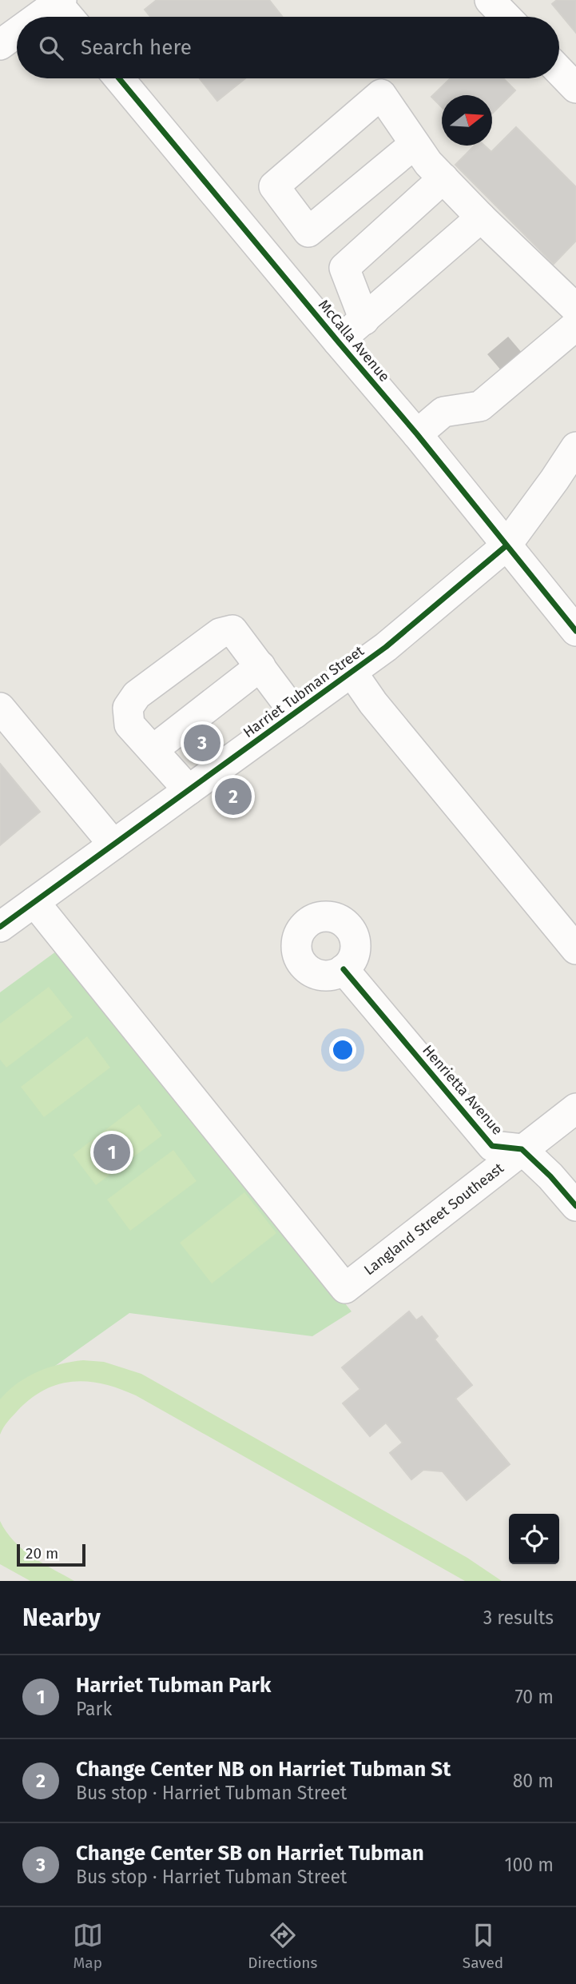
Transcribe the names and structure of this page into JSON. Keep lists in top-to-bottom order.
{
  "streets": {
    "street": [
      "McCalla Avenue",
      "Harriet Tubman Street",
      "Henrietta Avenue",
      "Langland Street Southeast"
    ]
  },
  "crossings": [
    ["McCalla Avenue", "Harriet Tubman Street"],
    ["Harriet Tubman Street", "Langland Street Southeast"],
    ["Henrietta Avenue", "Langland Street Southeast"]
  ],
  "scale_bar": "20 m",
  "north": "right",
  "page": {
    "search": "Search here",
    "pins": ["3", "2", "1"],
    "scale": "20 m",
    "heading": ["Nearby", "3 results"],
    "list": [
      {
        "mark": "1",
        "name": "Harriet Tubman Park",
        "note": "Park",
        "value": "70 m"
      },
      {
        "mark": "2",
        "name": "Change Center NB on Harriet Tubman St",
        "note": "Bus stop · Harriet Tubman Street",
        "value": "80 m"
      },
      {
        "mark": "3",
        "name": "Change Center SB on Harriet Tubman",
        "note": "Bus stop · Harriet Tubman Street",
        "value": "100 m"
      }
    ],
    "nav": ["Map", "Directions", "Saved"]
  }
}
